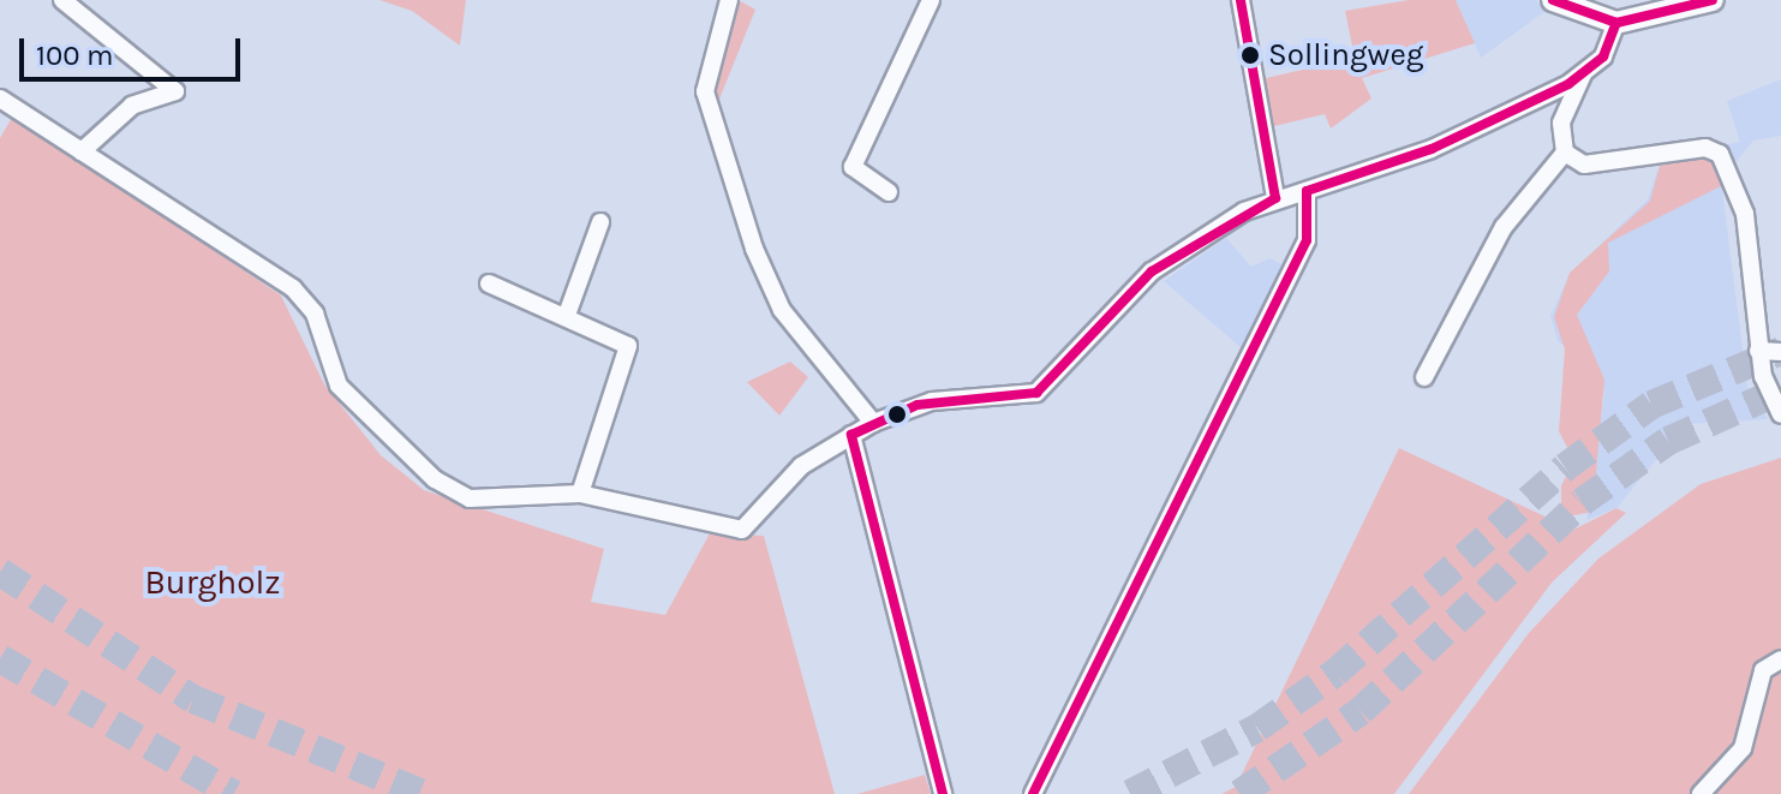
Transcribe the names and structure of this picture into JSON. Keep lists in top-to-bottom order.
{
  "parks": ["Burgholz"],
  "places": ["Sollingweg"],
  "scale_bar": "100 m"
}
